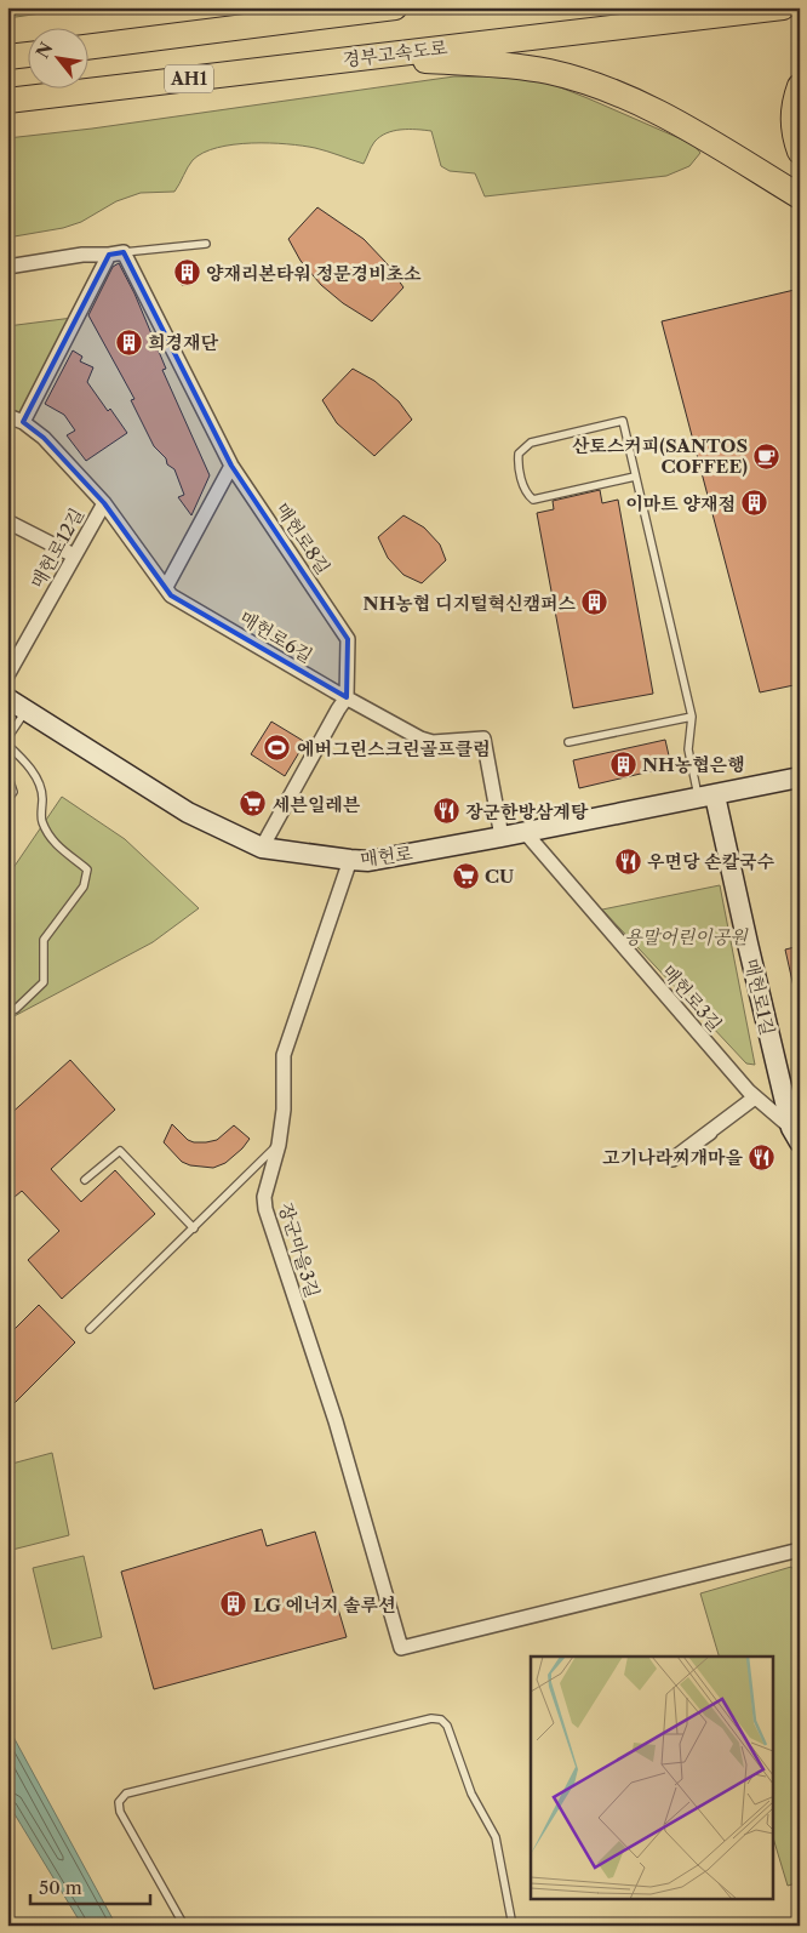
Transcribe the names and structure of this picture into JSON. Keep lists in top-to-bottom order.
{
  "streets": {
    "highway": ["경부고속도로", "AH1"],
    "main road": ["매헌로", "매헌로1길"],
    "street": [
      "매헌로8길",
      "매헌로12길",
      "매헌로6길",
      "매헌로3길",
      "장군마을3길"
    ]
  },
  "crossings": [
    ["매헌로8길", "매헌로6길"],
    ["매헌로12길", "매헌로6길"],
    ["매헌로6길", "매헌로"],
    ["매헌로", "매헌로1길"],
    ["매헌로", "매헌로3길"],
    ["매헌로", "장군마을3길"],
    ["매헌로1길", "매헌로3길"]
  ],
  "parks": ["용말어린이공원"],
  "places": {
    "building": [
      "양재리본타워 정문경비초소",
      "희경재단",
      "이마트 양재점",
      "NH농협 디지털혁신캠퍼스",
      "NH농협은행",
      "LG 에너지 솔루션"
    ],
    "cafe": ["산토스커피(SANTOS COFFEE)"],
    "sports": ["에버그린스크린골프클럼"],
    "supermarket": ["세븐일레븐", "CU"],
    "restaurant": ["장군한방삼계탕", "우면당 손칼국수", "고기나라찌개마을"]
  },
  "scale_bar": "50 m",
  "north": "top left"
}
